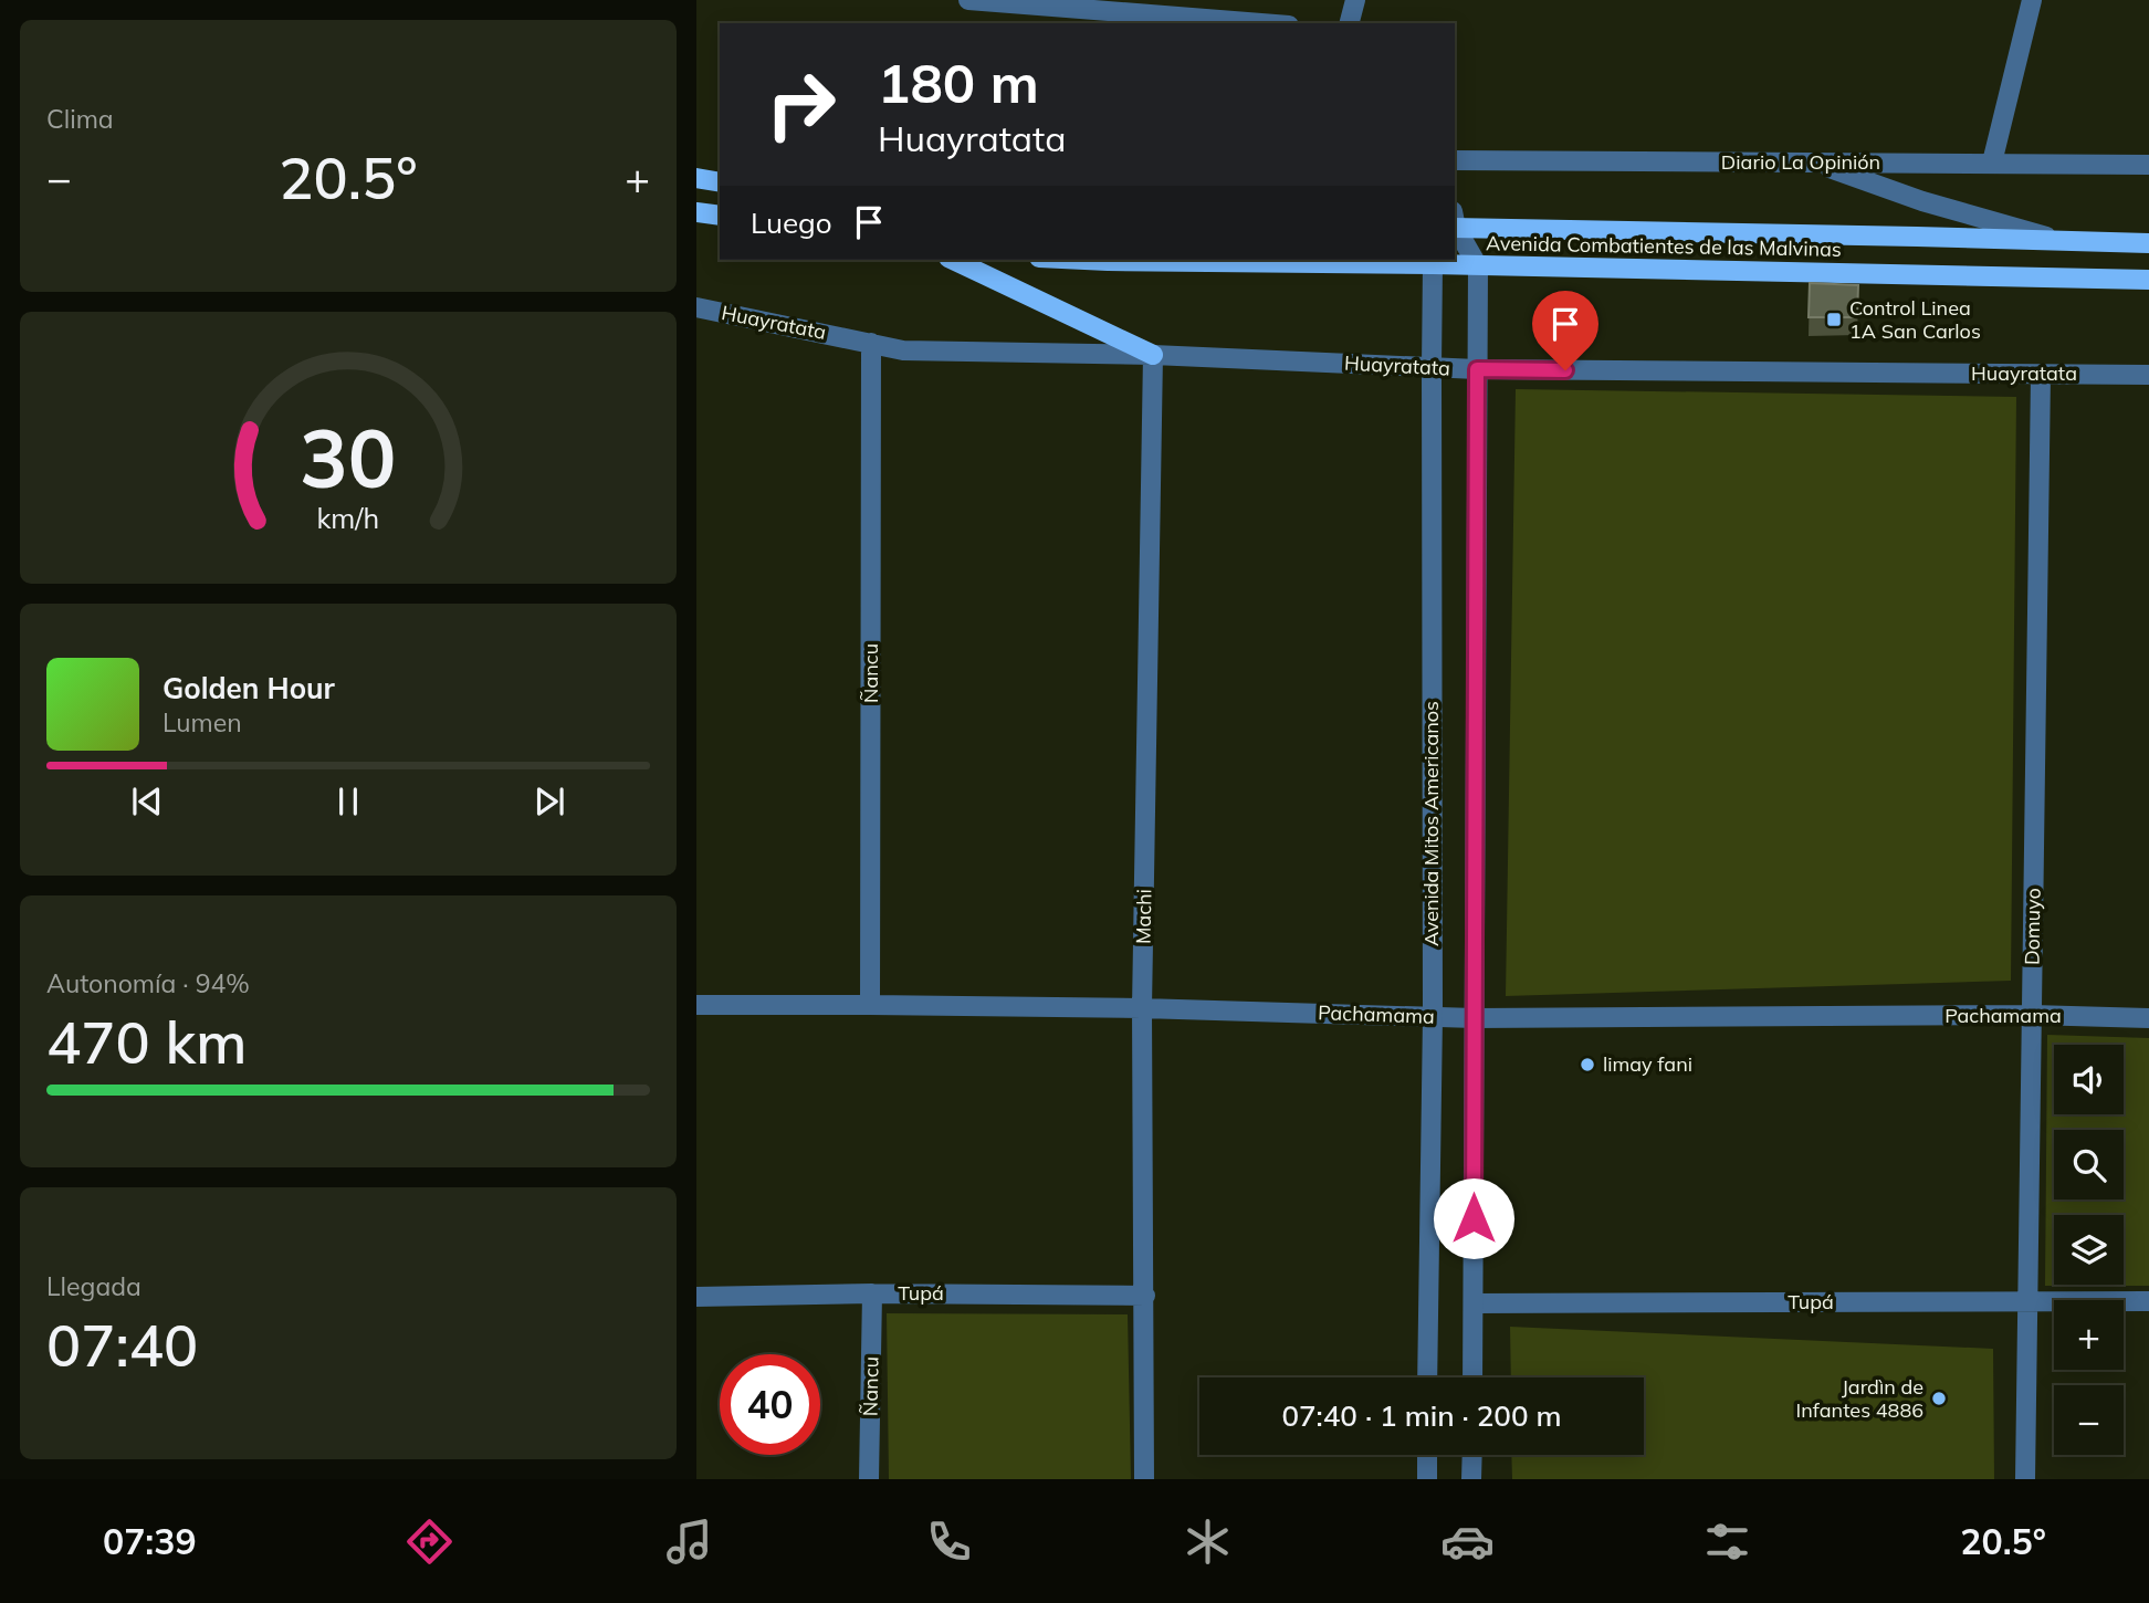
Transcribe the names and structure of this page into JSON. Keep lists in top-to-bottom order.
{
  "streets": {
    "main road": ["Avenida Combatientes de las Malvinas"],
    "street": [
      "Diario La Opinión",
      "Huayratata",
      "Ñancu",
      "Avenida Mitos Americanos",
      "Machi",
      "Domuyo",
      "Pachamama",
      "Tupá"
    ]
  },
  "crossings": [
    ["Avenida Combatientes de las Malvinas", "Avenida Mitos Americanos"],
    ["Huayratata", "Ñancu"],
    ["Huayratata", "Avenida Mitos Americanos"],
    ["Huayratata", "Machi"],
    ["Huayratata", "Domuyo"],
    ["Ñancu", "Pachamama"],
    ["Ñancu", "Tupá"],
    ["Avenida Mitos Americanos", "Pachamama"],
    ["Machi", "Pachamama"],
    ["Machi", "Tupá"],
    ["Domuyo", "Pachamama"],
    ["Domuyo", "Tupá"]
  ],
  "places": {
    "transit": ["Control Linea 1A San Carlos"],
    "other": ["limay fani", "Jardìn de Infantes 4886"]
  },
  "page": {
    "tile": [
      "Clima",
      ["Autonomía · 94%", "470 km"],
      ["Llegada", "07:40"]
    ],
    "turn": ["180 m", "Huayratata"],
    "heat": ["−", "20.5°", "+"],
    "then": "Luego",
    "song": ["Golden Hour", "Lumen"],
    "map_buttons": ["+", "−"],
    "limit": "40",
    "trip": "07:40 · 1 min · 200 m",
    "tabs": ["07:39", "20.5°"],
    "gauge": ["30", "km/h"]
  }
}
